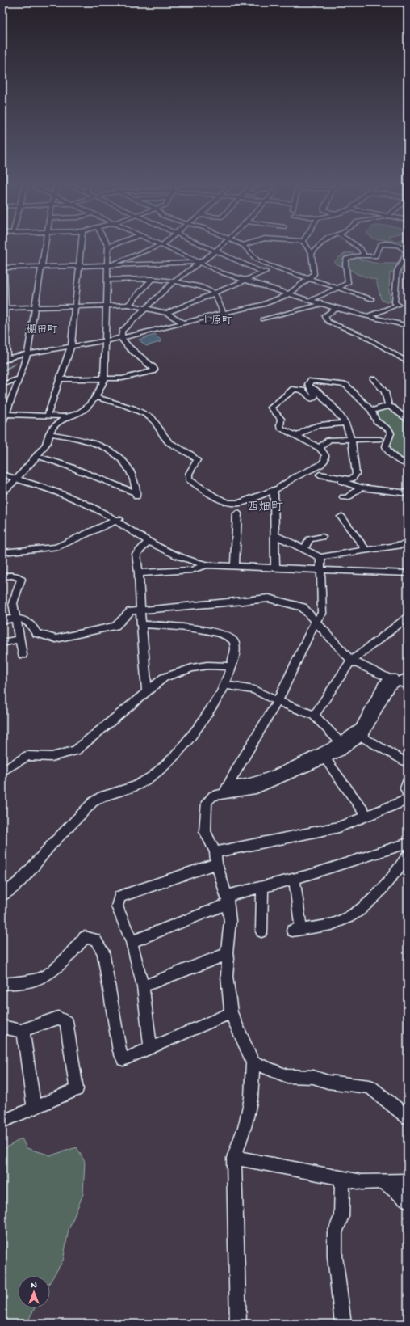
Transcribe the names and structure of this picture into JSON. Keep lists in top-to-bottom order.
{
  "districts": ["上原町", "棚田町", "西畑町"],
  "north": "top"
}
